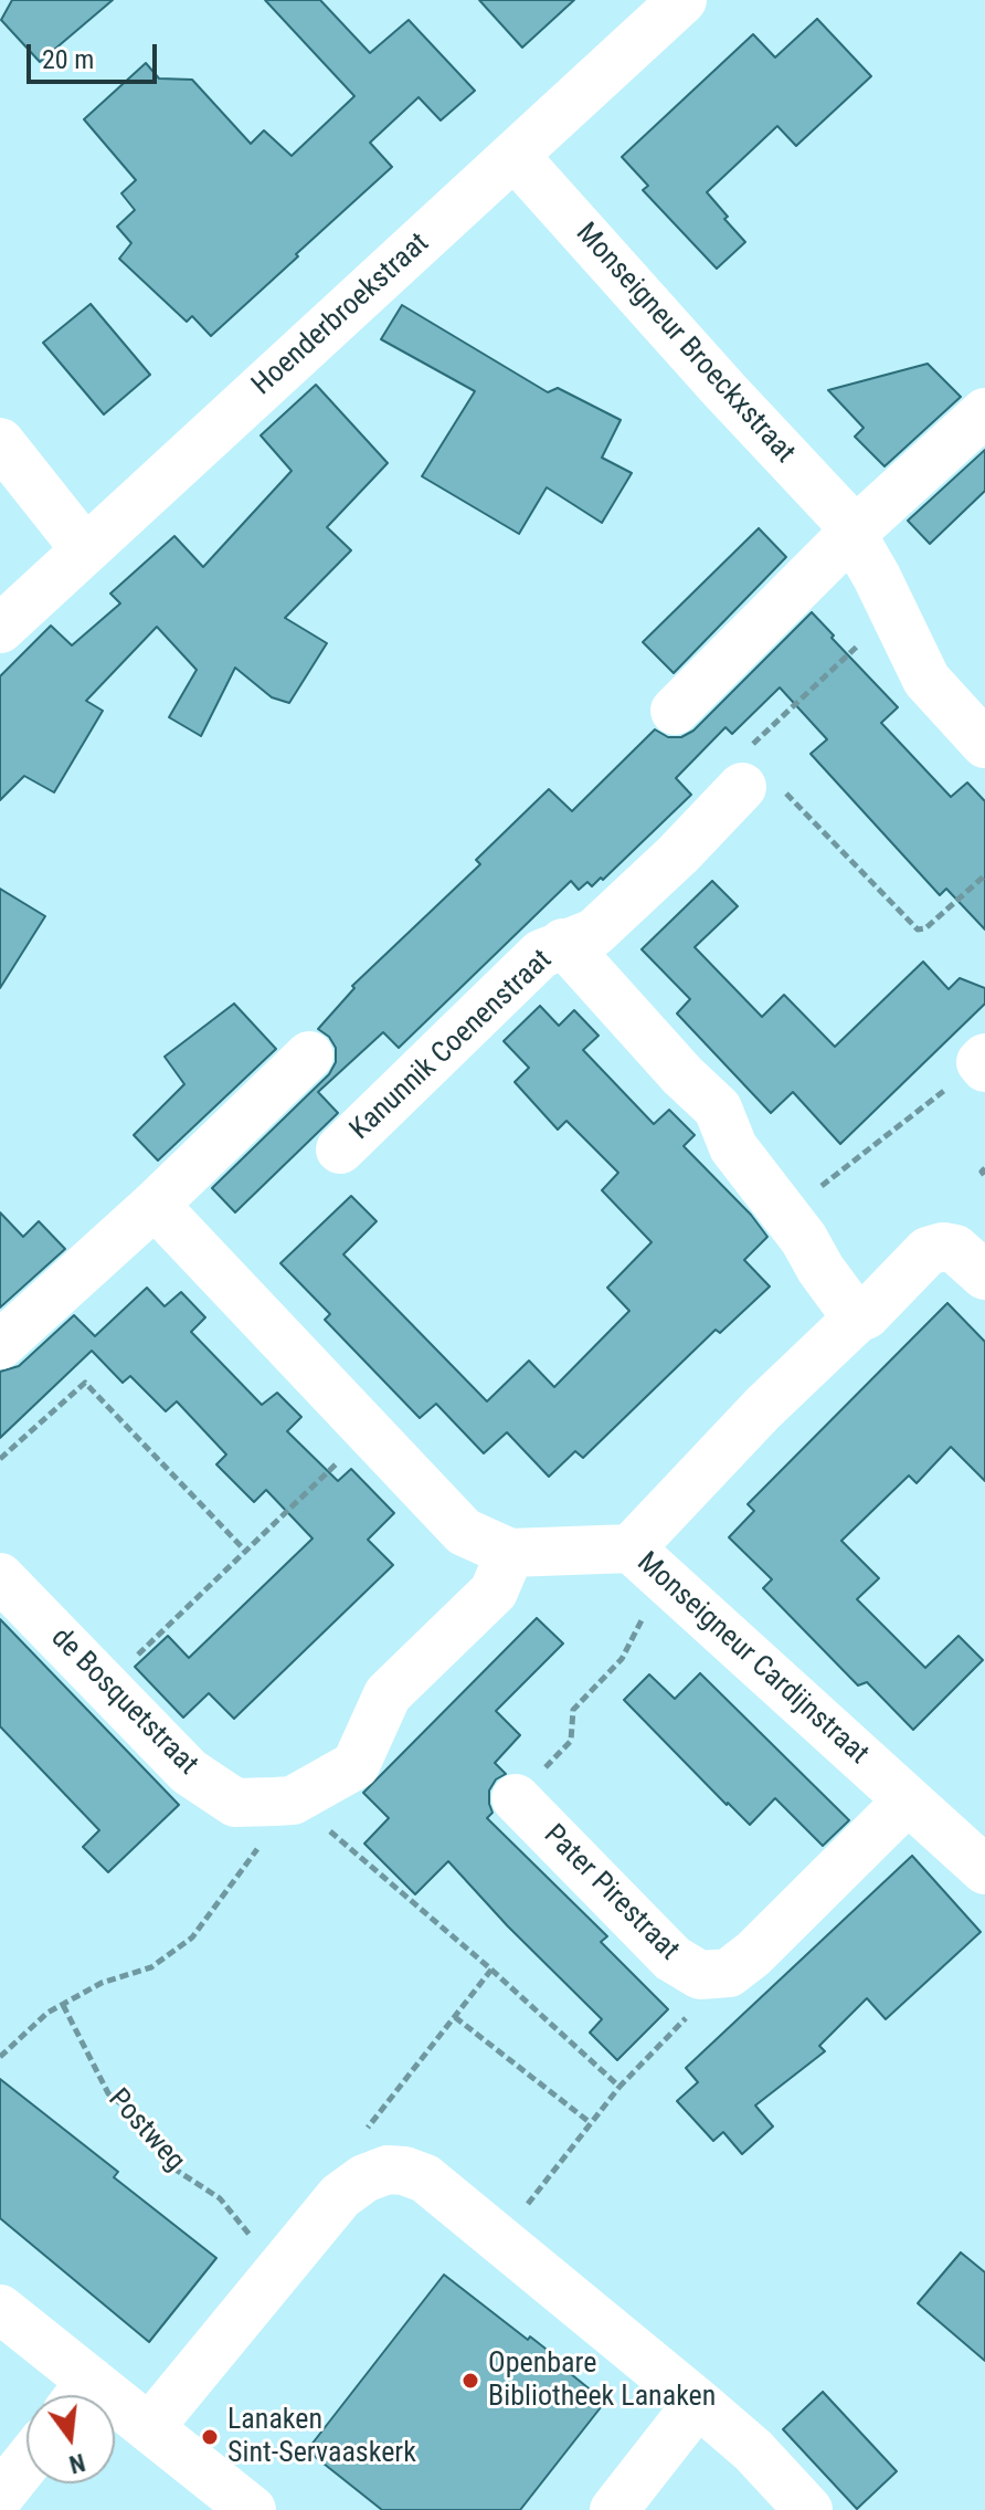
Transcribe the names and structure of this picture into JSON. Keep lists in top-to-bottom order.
{
  "streets": {
    "street": [
      "Hoenderbroekstraat",
      "Monseigneur Broeckxstraat",
      "Kanunnik Coenenstraat",
      "Monseigneur Cardijnstraat",
      "de Bosquetstraat",
      "Pater Pirestraat"
    ],
    "path": ["Postweg"]
  },
  "crossings": [
    ["Hoenderbroekstraat", "Monseigneur Broeckxstraat"]
  ],
  "places": ["Openbare Bibliotheek Lanaken", "Lanaken Sint-Servaaskerk"],
  "scale_bar": "20 m",
  "north": "bottom"
}
